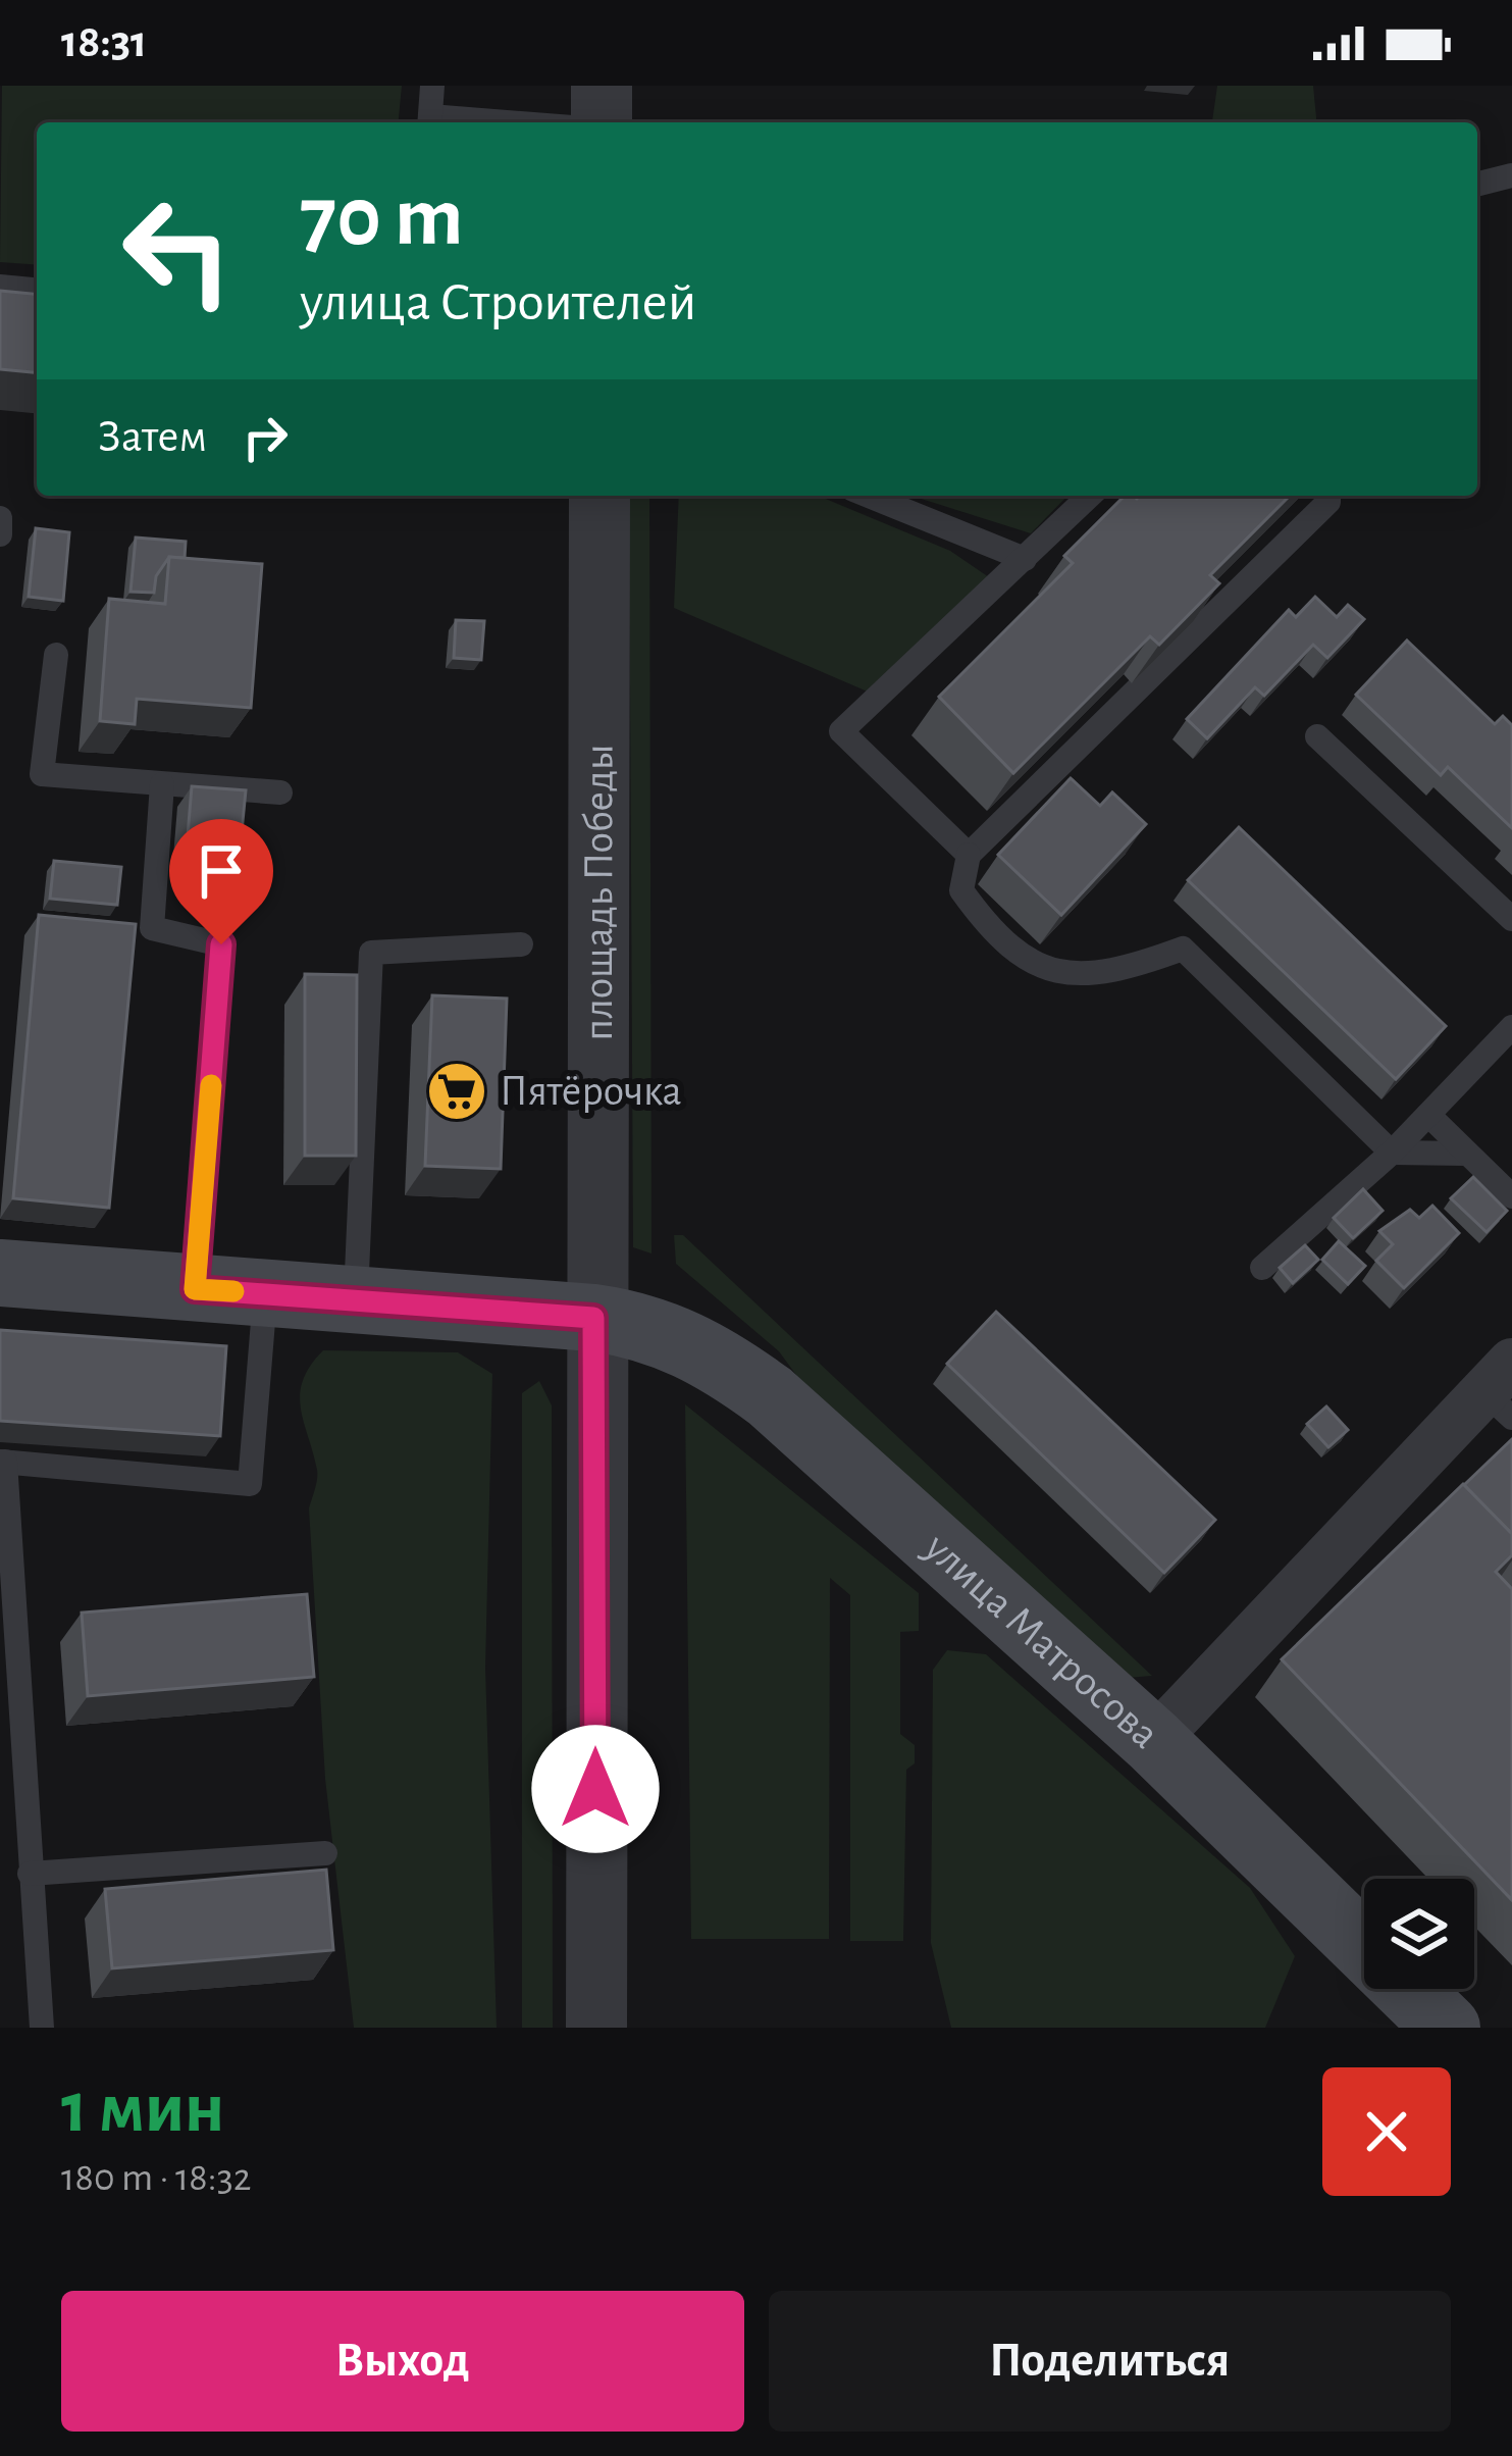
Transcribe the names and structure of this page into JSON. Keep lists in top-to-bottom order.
{
  "streets": {
    "main road": ["улица Матросова"],
    "street": ["площадь Победы"]
  },
  "crossings": [
    ["площадь Победы", "улица Матросова"]
  ],
  "places": {
    "supermarket": ["Пятёрочка"]
  },
  "page": {
    "status": "18:31",
    "turn": ["70 m", "улица Строителей"],
    "then": "Затем",
    "heading": ["1 мин", "180 m · 18:32"],
    "buttons": ["Выход", "Поделиться"]
  }
}
